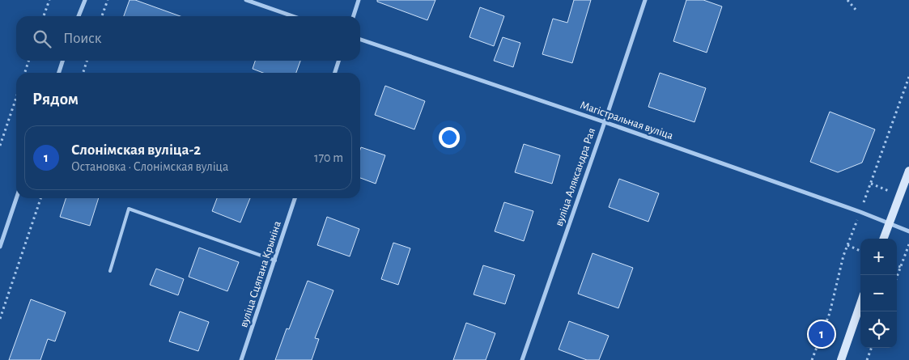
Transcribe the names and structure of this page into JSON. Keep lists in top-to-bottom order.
{
  "streets": {
    "street": ["Магістральная вуліца", "вуліца Аляксандра Рая", "вуліца Сцяпана Крыніна"]
  },
  "crossings": [
    ["Магістральная вуліца", "вуліца Аляксандра Рая"]
  ],
  "page": {
    "search": "Поиск",
    "heading": "Рядом",
    "list": [
      {
        "mark": "1",
        "name": "Слонімская вуліца-2",
        "note": "Остановка · Слонімская вуліца",
        "value": "170 m"
      }
    ],
    "map_buttons": ["+", "−"],
    "pins": "1"
  }
}
